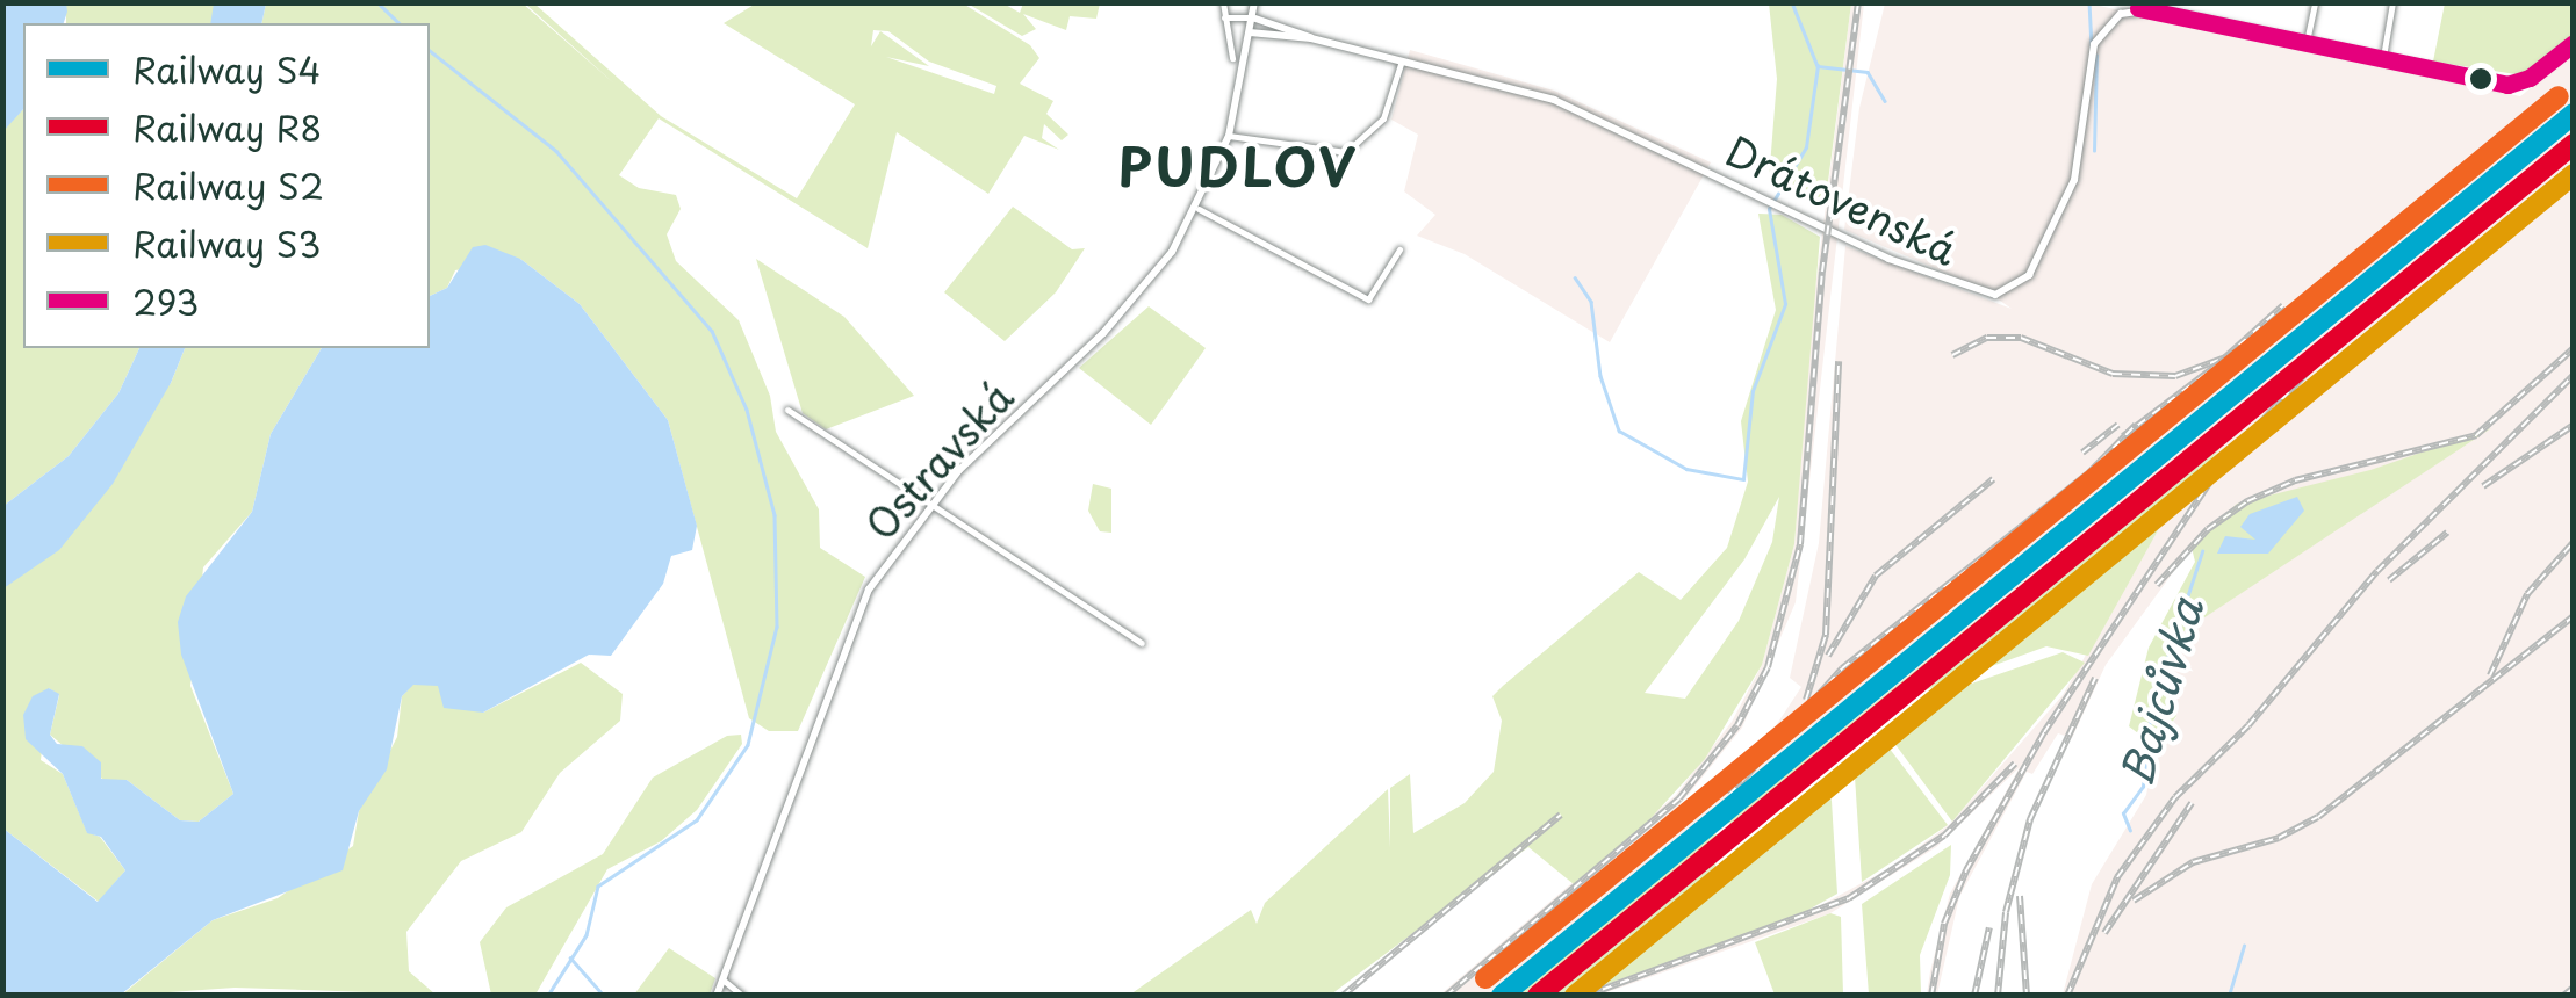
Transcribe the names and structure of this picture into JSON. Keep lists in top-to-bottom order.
{
  "streets": {
    "street": ["Drátovenská", "Ostravská"]
  },
  "crossings": [
    ["Drátovenská", "Ostravská"]
  ],
  "districts": ["PUDLOV"],
  "water": ["Bajcůvka"],
  "lines": [
    "transit line 293",
    "rail line S2",
    "rail line S4",
    "rail line R8",
    "rail line S3"
  ],
  "legend": [
    "Railway S4",
    "Railway R8",
    "Railway S2",
    "Railway S3",
    "293"
  ]
}
